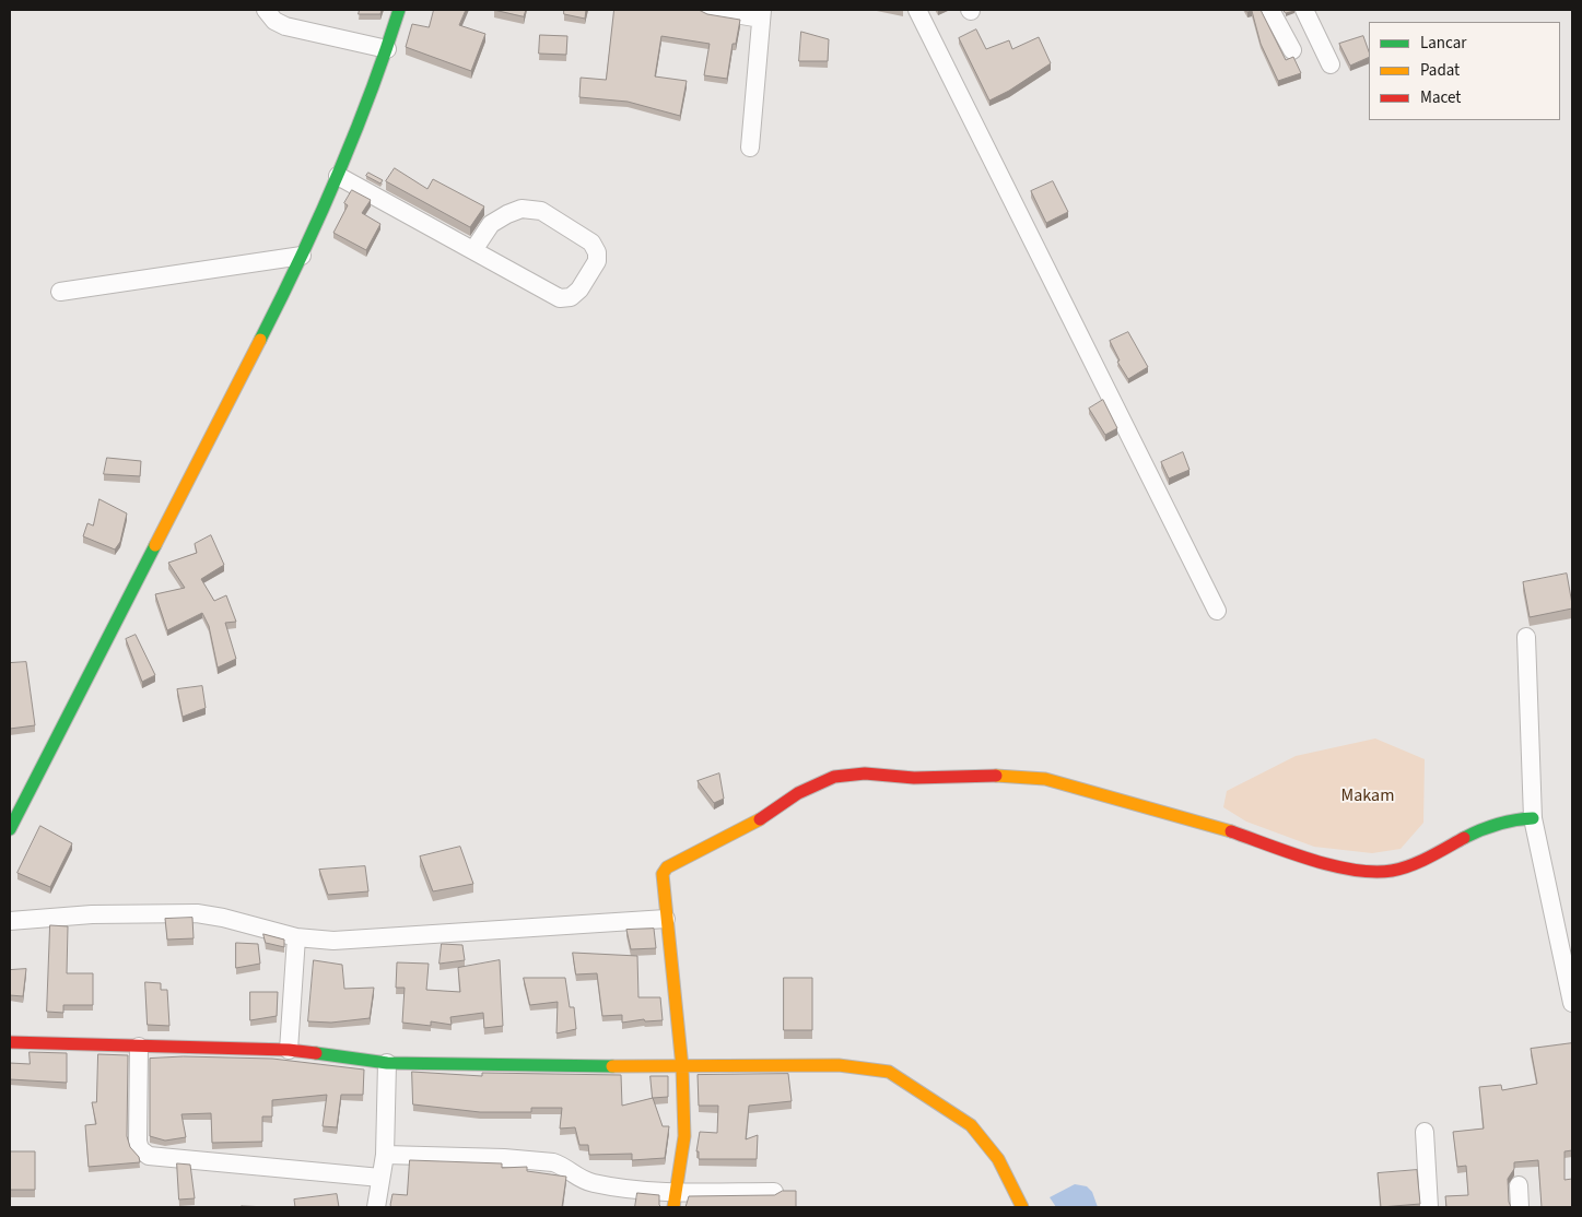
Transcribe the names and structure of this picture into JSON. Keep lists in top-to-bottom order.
{
  "parks": ["Makam"],
  "legend": ["Lancar", "Padat", "Macet"]
}
